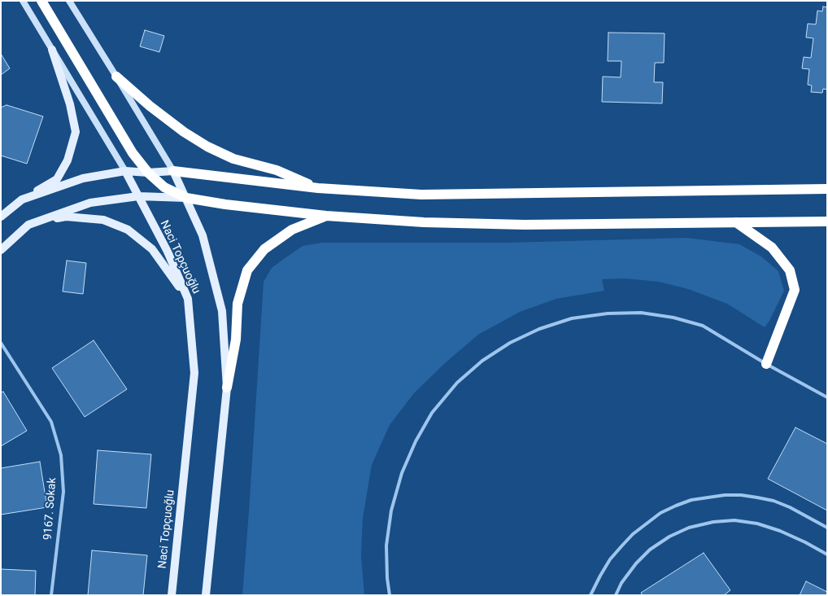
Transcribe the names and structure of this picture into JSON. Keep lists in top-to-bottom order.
{
  "streets": {
    "main road": ["Naci Topçuoğlu"],
    "street": ["9167. Sokak"]
  }
}
